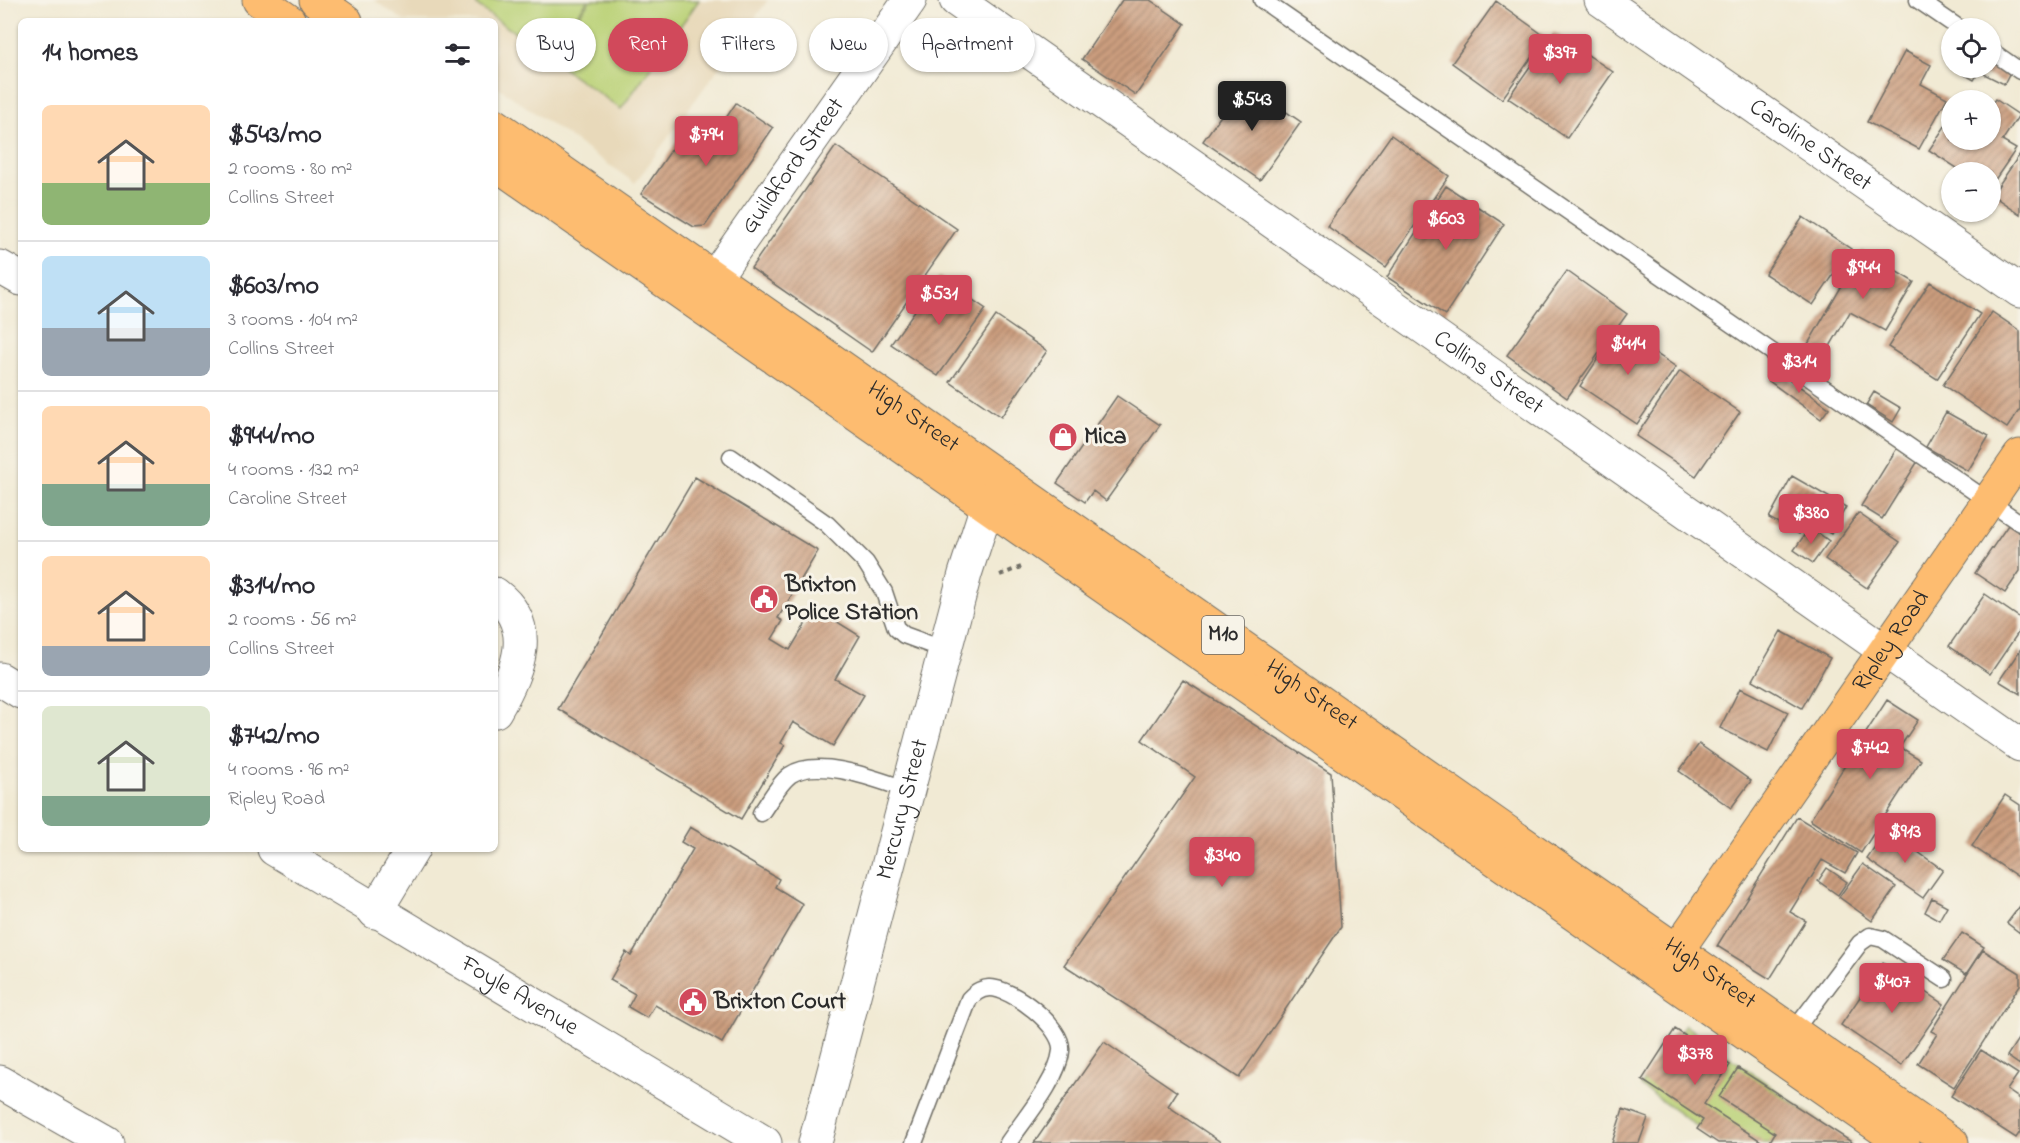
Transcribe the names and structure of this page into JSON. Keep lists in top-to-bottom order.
{
  "streets": {
    "main road": ["High Street", "M10", "Ripley Road"],
    "street": [
      "Caroline Street",
      "Guildford Street",
      "Collins Street",
      "Mercury Street",
      "Foyle Avenue"
    ]
  },
  "crossings": [
    ["Guildford Street", "High Street"],
    ["Collins Street", "Ripley Road"],
    ["High Street", "Ripley Road"],
    ["High Street", "Mercury Street"]
  ],
  "places": {
    "shop": ["Mica"],
    "public building": ["Brixton Police Station", "Brixton Court"]
  },
  "page": {
    "map_buttons": ["+", "−"],
    "chip": [
      "Buy",
      "Rent",
      "Filters",
      "New",
      "Apartment"
    ],
    "heading": "14 homes",
    "price": [
      "$397",
      "$543",
      "$794",
      "$603",
      "$944",
      "$531",
      "$414",
      "$314",
      "$380",
      "$742",
      "$913",
      "$340",
      "$407",
      "$378"
    ],
    "list": [
      {
        "name": "$543/mo",
        "note": "2 rooms · 80 m² · Collins Street"
      },
      {
        "name": "$603/mo",
        "note": "3 rooms · 104 m² · Collins Street"
      },
      {
        "name": "$944/mo",
        "note": "4 rooms · 132 m² · Caroline Street"
      },
      {
        "name": "$314/mo",
        "note": "2 rooms · 56 m² · Collins Street"
      },
      {
        "name": "$742/mo",
        "note": "4 rooms · 96 m² · Ripley Road"
      }
    ]
  }
}
